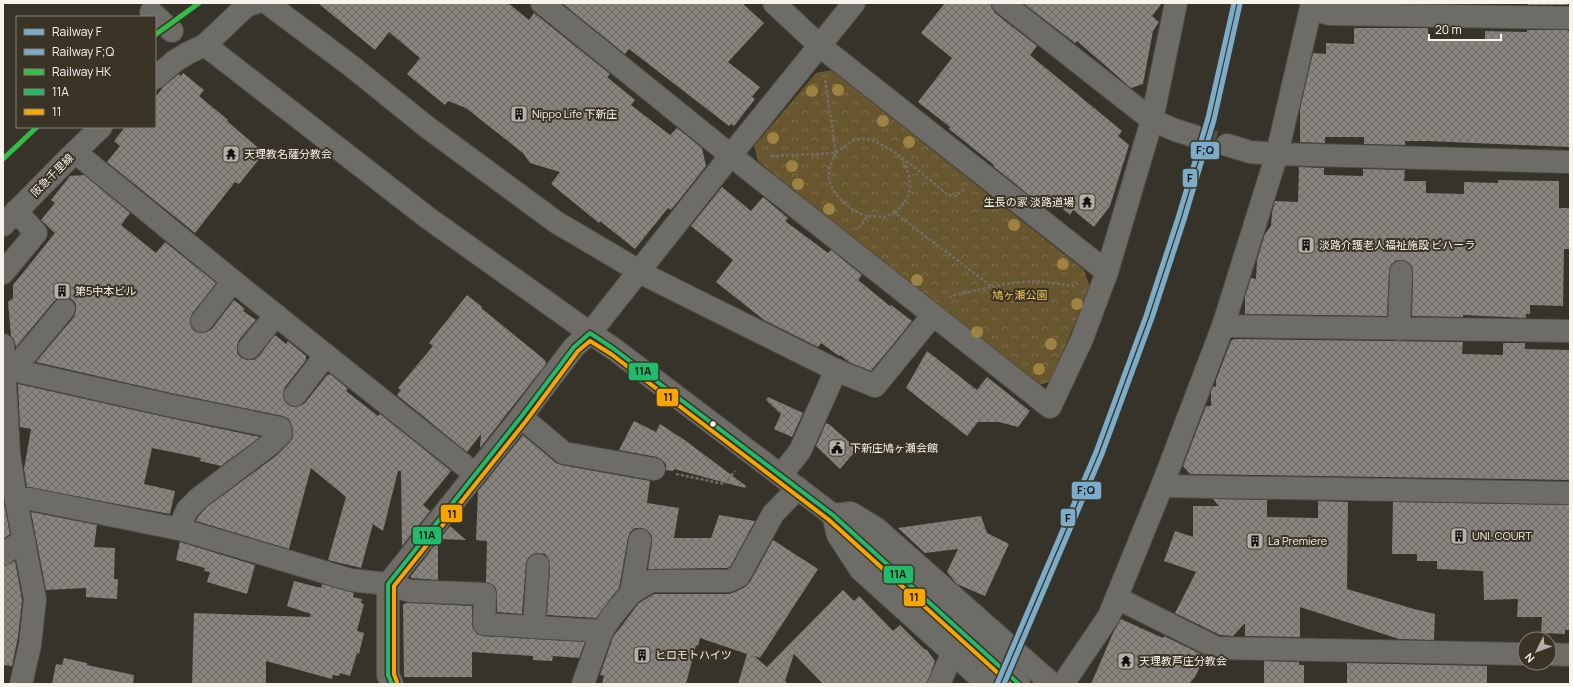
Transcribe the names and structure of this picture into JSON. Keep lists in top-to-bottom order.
{
  "streets": {
    "street": ["阪急千里線"]
  },
  "parks": ["鳩ヶ瀬公園"],
  "places": {
    "building": [
      "Nippo Life 下新庄",
      "淡路介護老人福祉施設 ビハーラ",
      "第5中本ビル",
      "UNI. COURT",
      "La Premiere",
      "ヒロモトハイツ"
    ],
    "temple": ["天理教名薩分教会", "生長の家 淡路道場", "天理教芦庄分教会"],
    "public building": ["下新庄鳩ヶ瀬会館"]
  },
  "lines": [
    "rail line F",
    "rail line HK",
    "rail line F;Q",
    "transit line 11A",
    "transit line 11"
  ],
  "legend": [
    "Railway F",
    "Railway F;Q",
    "Railway HK",
    "11A",
    "11"
  ],
  "scale_bar": "20 m",
  "north": "bottom left"
}
